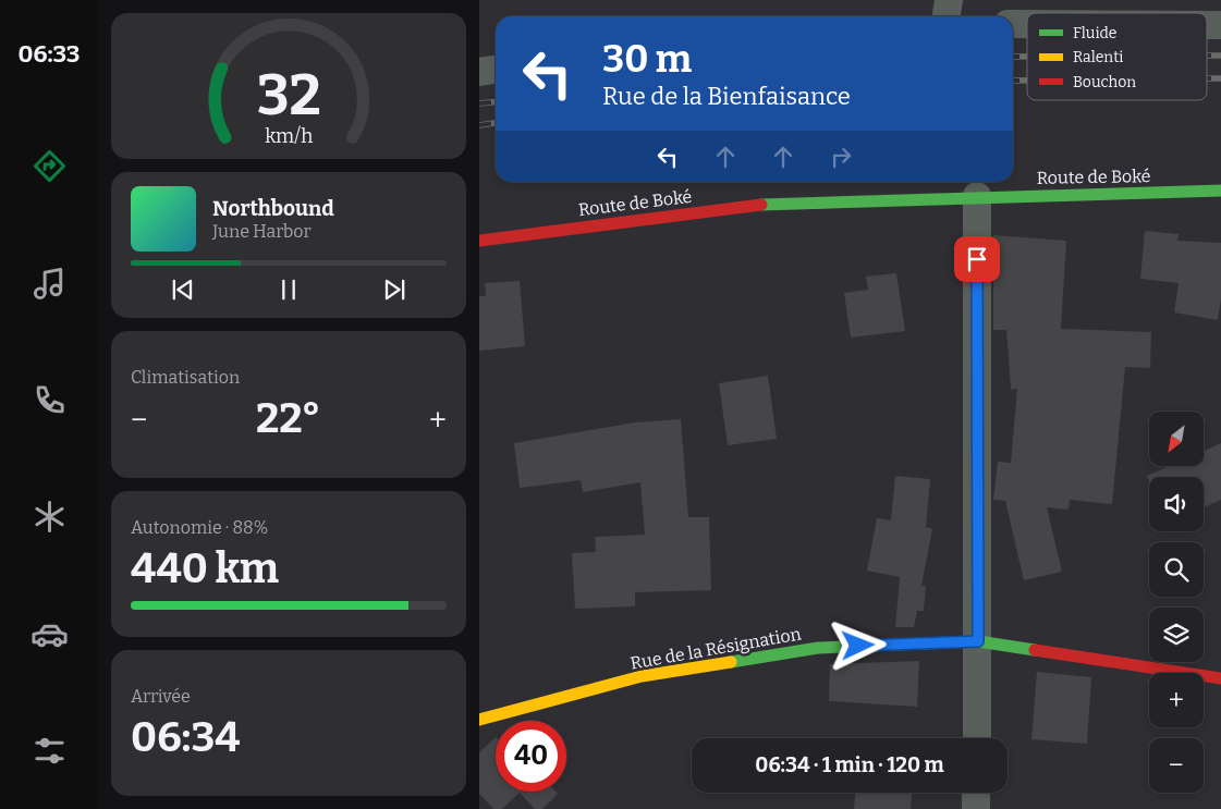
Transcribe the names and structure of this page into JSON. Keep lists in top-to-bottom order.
{
  "streets": {
    "street": ["Route de Boké", "Rue de la Résignation"]
  },
  "legend": ["Fluide", "Ralenti", "Bouchon"],
  "north": "bottom left",
  "page": {
    "tabs": "06:33",
    "turn": ["30 m", "Rue de la Bienfaisance"],
    "song": ["Northbound", "June Harbor"],
    "tile": [
      "Climatisation",
      ["Autonomie · 88%", "440 km"],
      ["Arrivée", "06:34"]
    ],
    "heat": ["−", "22°", "+"],
    "map_buttons": ["+", "−"],
    "limit": "40",
    "trip": "06:34 · 1 min · 120 m",
    "gauge": ["32", "km/h"]
  }
}
